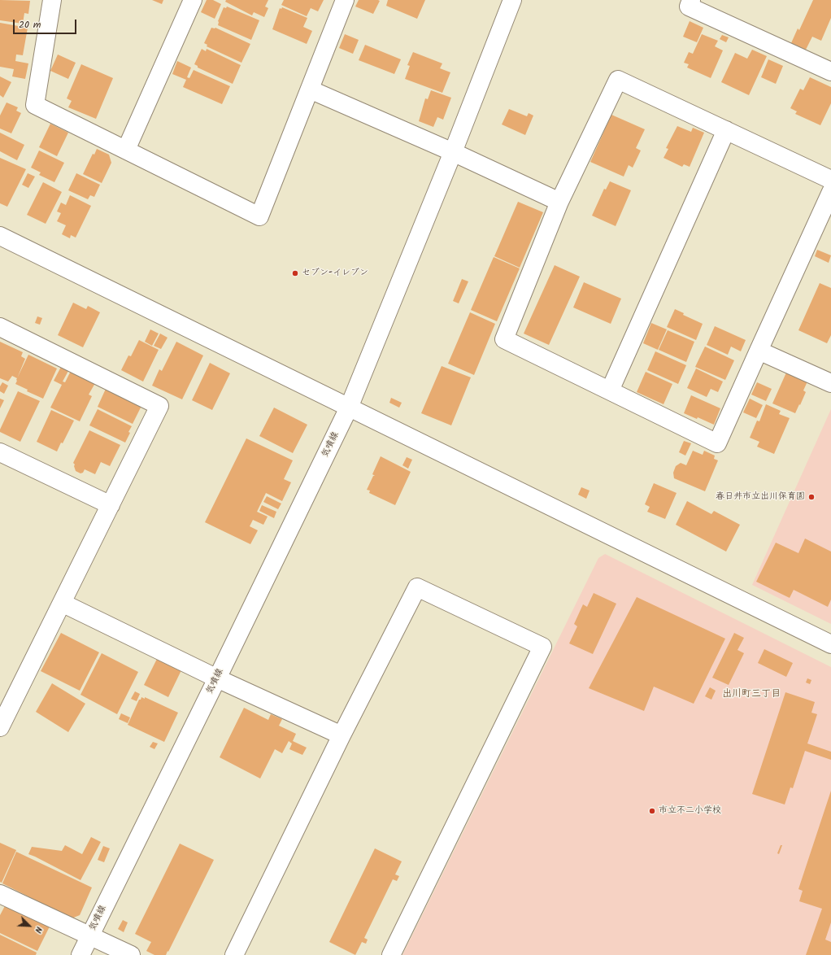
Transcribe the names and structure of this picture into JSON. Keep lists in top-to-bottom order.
{
  "streets": {
    "street": ["気噴線"]
  },
  "districts": ["出川町三丁目"],
  "places": ["セブン-イレブン", "春日井市立出川保育園", "市立不二小学校"],
  "scale_bar": "20 m",
  "north": "bottom right"
}
